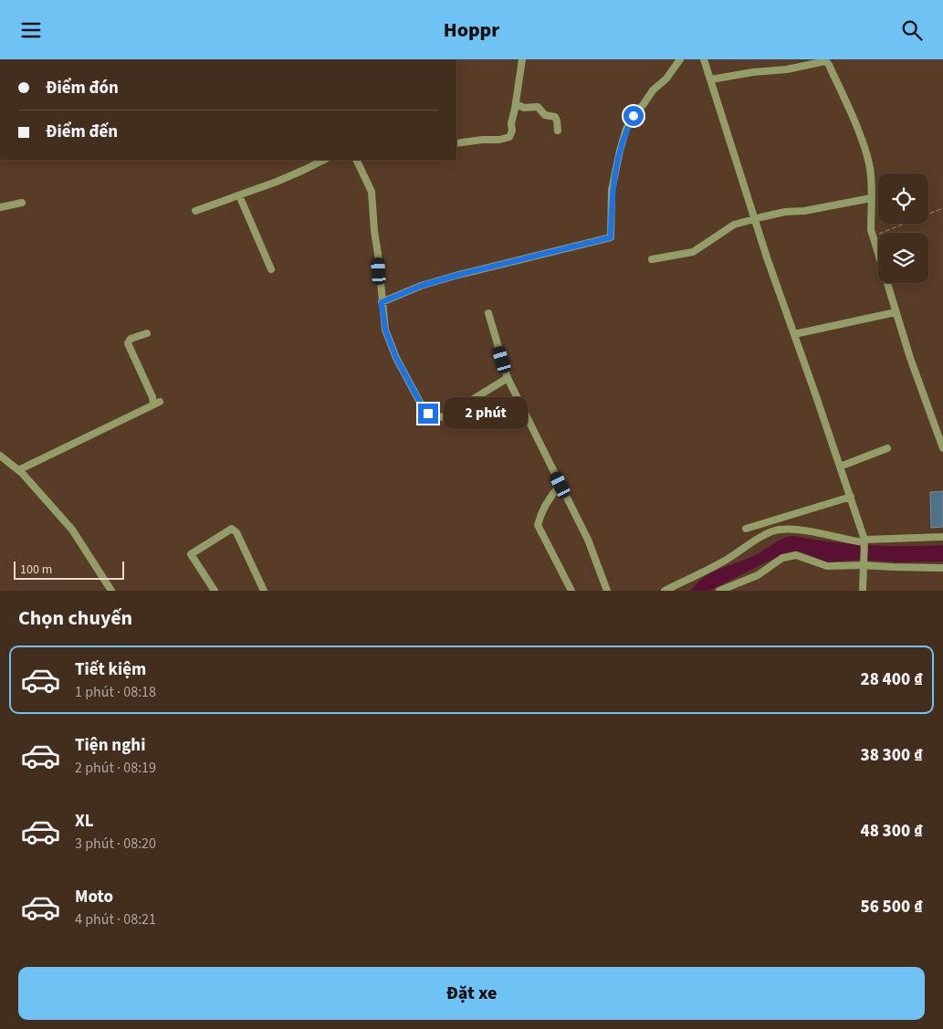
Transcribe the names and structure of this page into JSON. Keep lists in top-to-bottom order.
{
  "scale_bar": "100 m",
  "page": {
    "header": "Hoppr",
    "banner": ["Điểm đón", "Điểm đến"],
    "bubble": "2 phút",
    "scale": "100 m",
    "heading": "Chọn chuyến",
    "list": [
      {
        "name": "Tiết kiệm",
        "note": "1 phút · 08:18",
        "value": "28 400 ₫"
      },
      {
        "name": "Tiện nghi",
        "note": "2 phút · 08:19",
        "value": "38 300 ₫"
      },
      {
        "name": "XL",
        "note": "3 phút · 08:20",
        "value": "48 300 ₫"
      },
      {
        "name": "Moto",
        "note": "4 phút · 08:21",
        "value": "56 500 ₫"
      }
    ],
    "buttons": "Đặt xe"
  }
}
